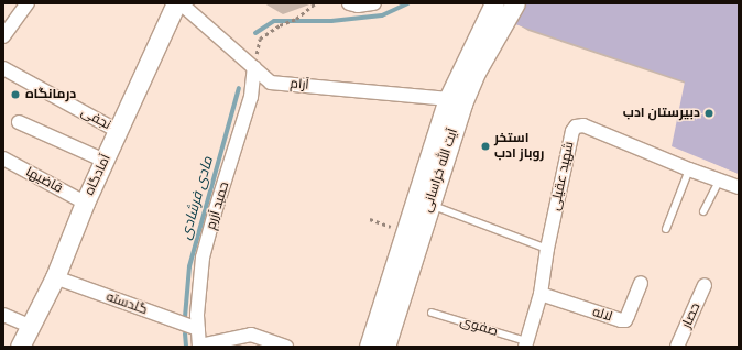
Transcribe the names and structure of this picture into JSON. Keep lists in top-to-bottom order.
{
  "streets": {
    "main road": ["آیت الله خراسانی", "آمادگاه"],
    "street": [
      "آرام",
      "نجفی",
      "شهید عقیلی",
      "قاضیها",
      "حمید آزرم",
      "گلدسته",
      "لاله",
      "حصار"
    ],
    "lane": ["صفوی"]
  },
  "crossings": [
    ["آرام", "آیت الله خراسانی"],
    ["آرام", "حمید آزرم"],
    ["نجفی", "آمادگاه"],
    ["آمادگاه", "قاضیها"],
    ["آمادگاه", "گلدسته"],
    ["شهید عقیلی", "لاله"],
    ["شهید عقیلی", "صفوی"],
    ["حمید آزرم", "گلدسته"]
  ],
  "water": ["مادی فرشادی"],
  "places": ["درمانگاه", "دبیرستان ادب", "استخر روباز ادب"]
}
